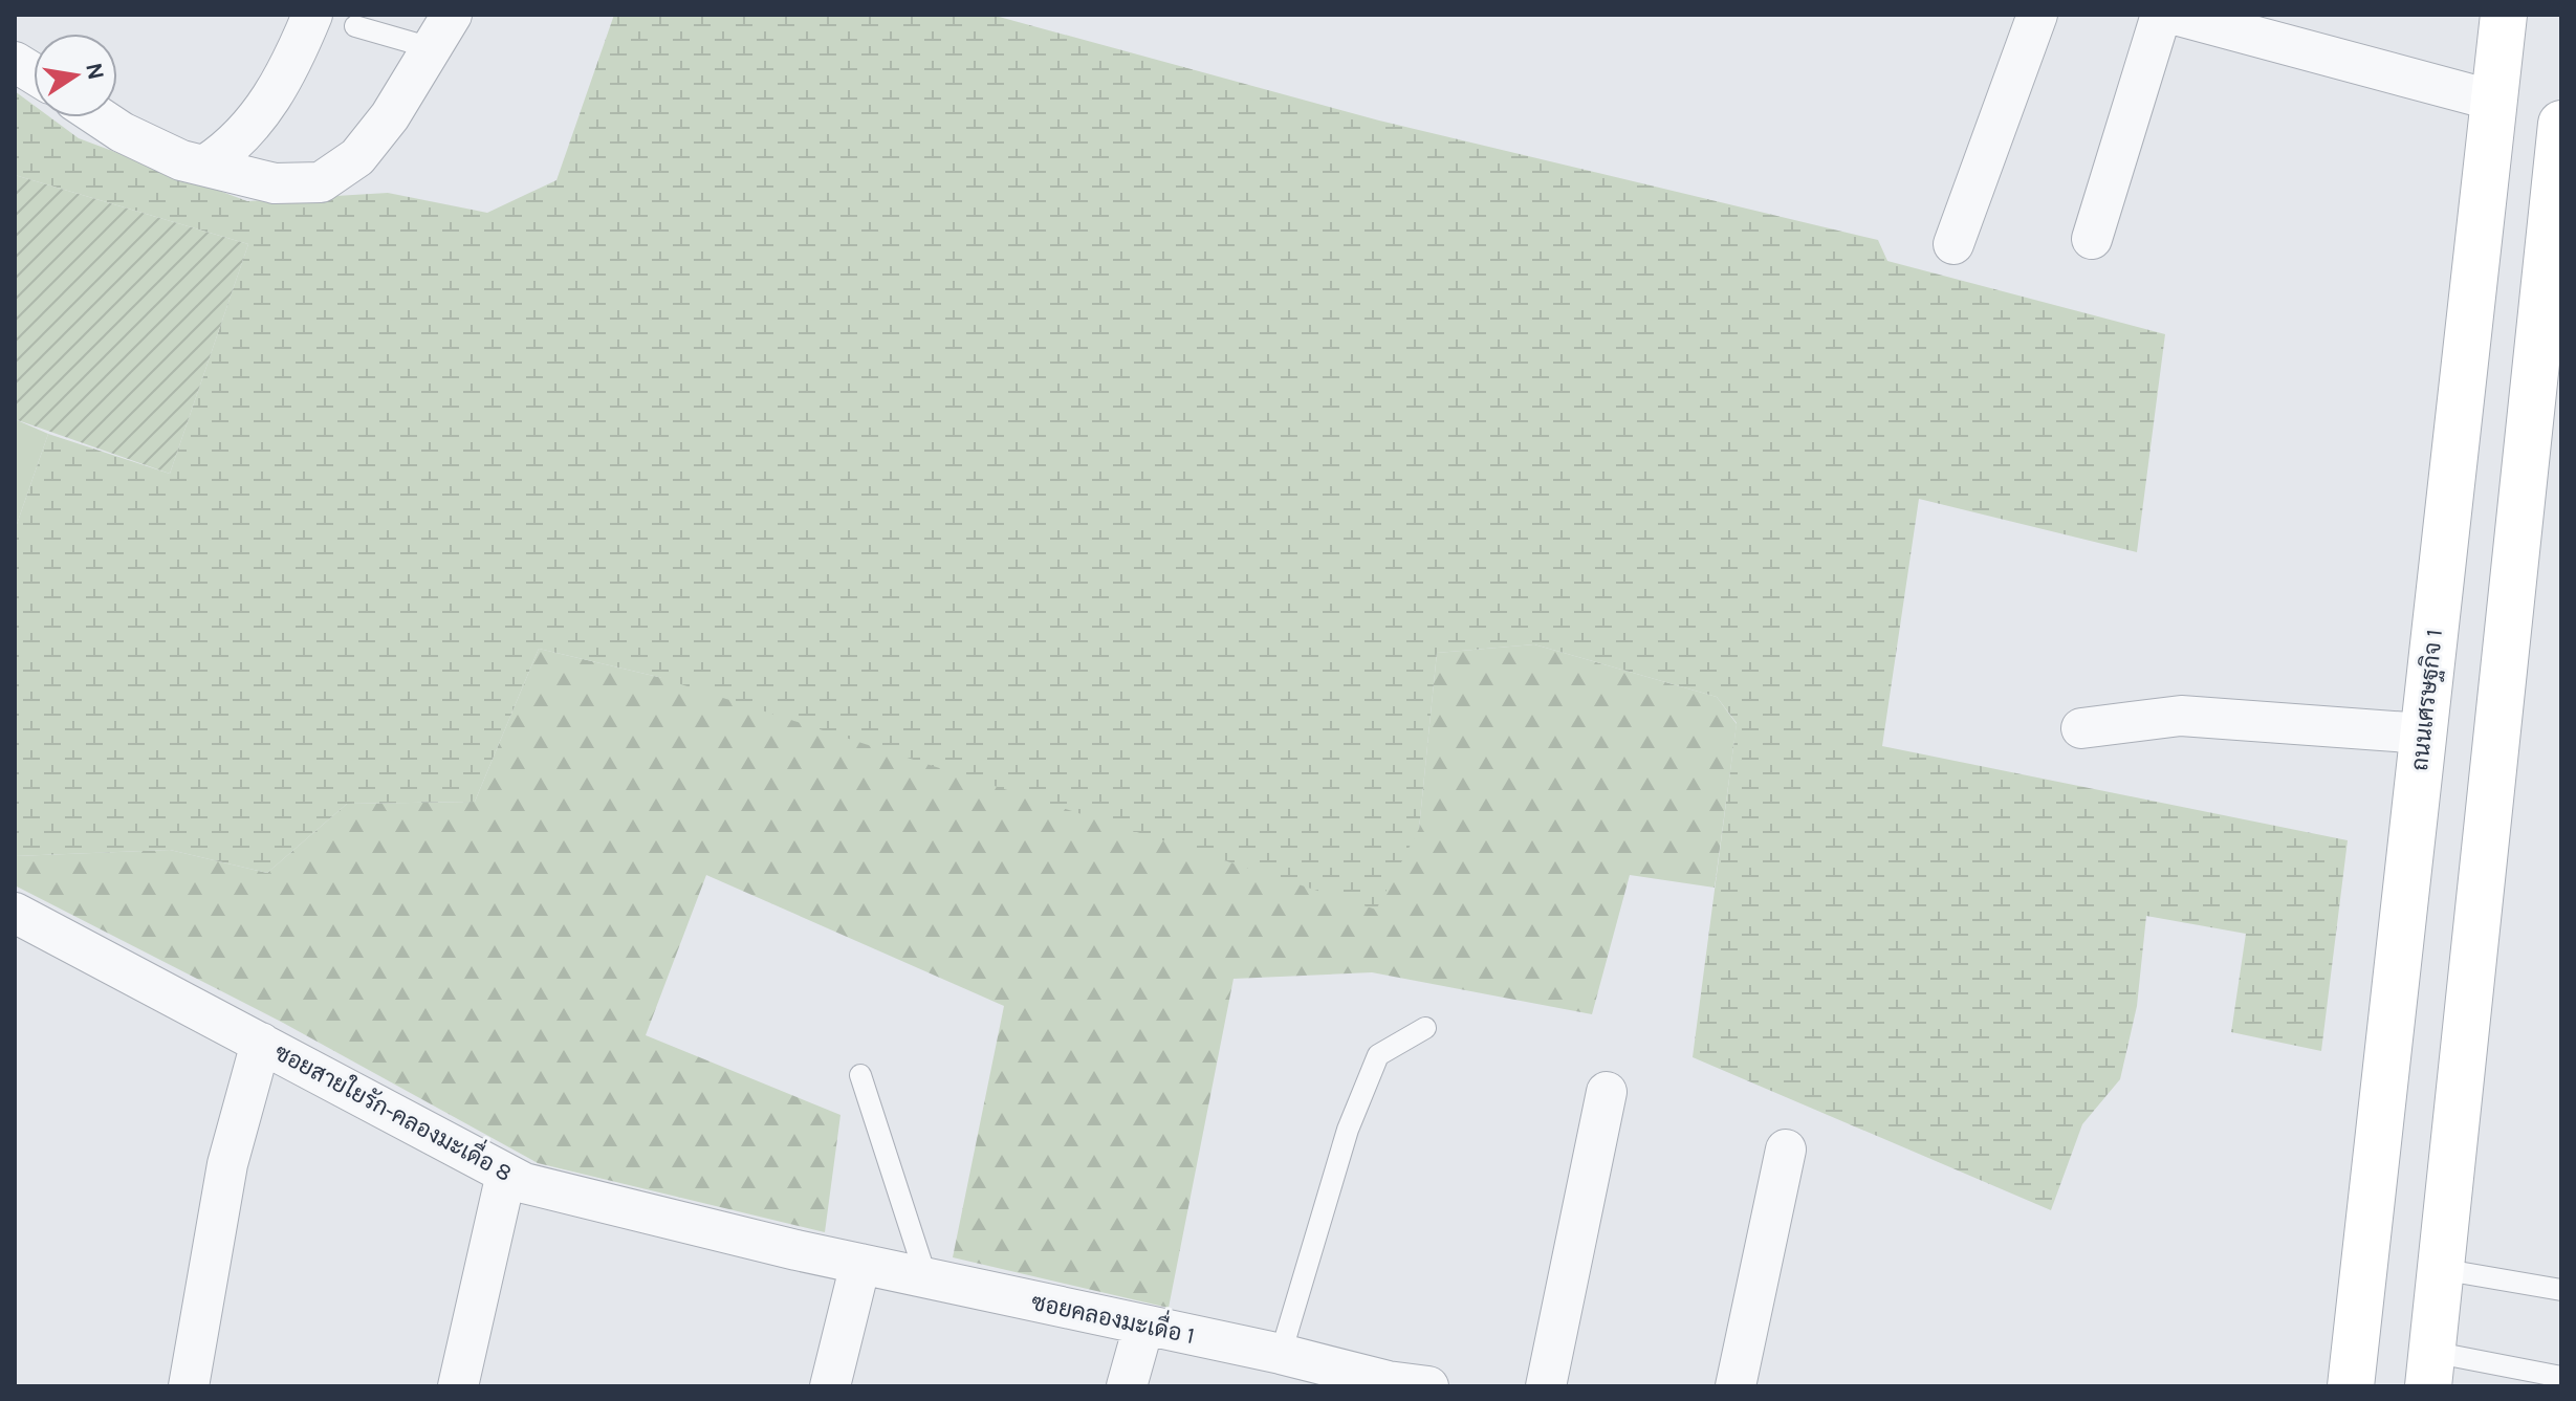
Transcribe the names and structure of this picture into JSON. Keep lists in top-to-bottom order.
{
  "streets": {
    "main road": ["ถนนเศรษฐกิจ 1"],
    "street": ["ซอยสายใยรัก-คลองมะเดื่อ 8", "ซอยคลองมะเดื่อ 1"]
  },
  "crossings": [
    ["ซอยสายใยรัก-คลองมะเดื่อ 8", "ซอยคลองมะเดื่อ 1"]
  ],
  "north": "right"
}
